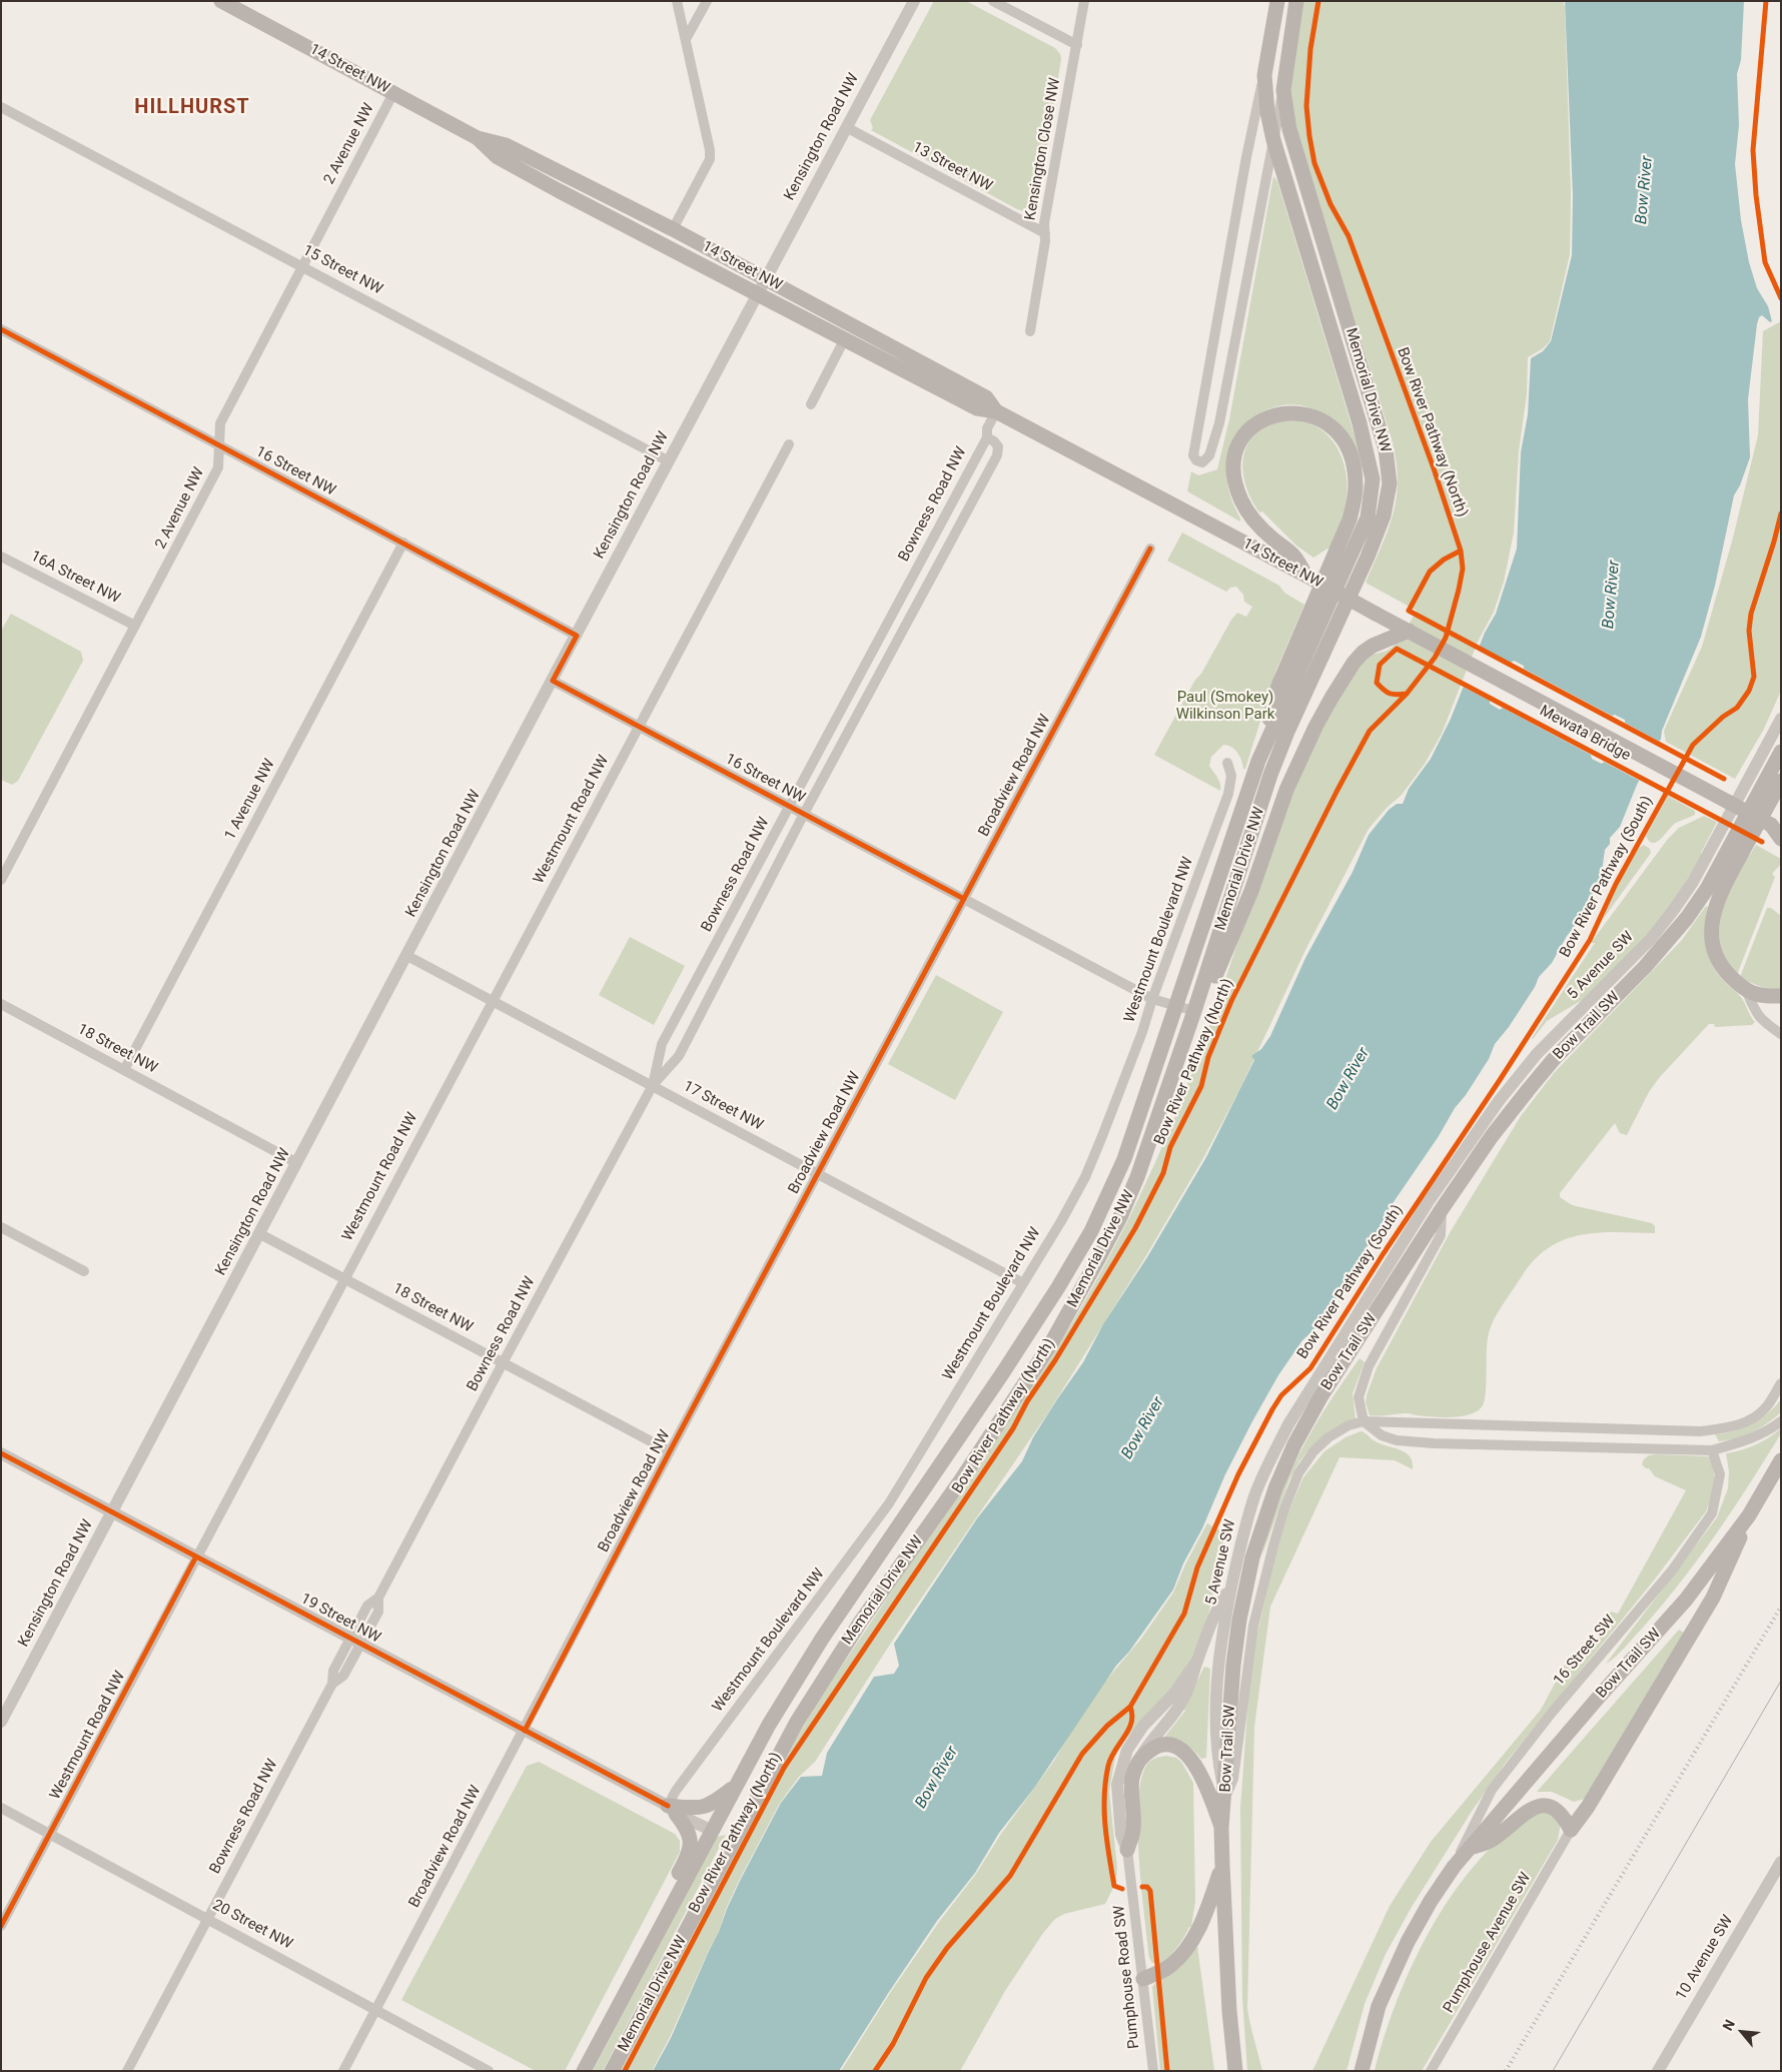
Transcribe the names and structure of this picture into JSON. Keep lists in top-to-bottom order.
{
  "streets": {
    "main road": ["14 Street NW", "Memorial Drive NW", "Bow Trail SW"],
    "street": [
      "Kensington Road NW",
      "2 Avenue NW",
      "Kensington Close NW",
      "13 Street NW",
      "15 Street NW",
      "16 Street NW",
      "Bowness Road NW",
      "16A Street NW",
      "Broadview Road NW",
      "1 Avenue NW",
      "Westmount Road NW",
      "Westmount Boulevard NW",
      "5 Avenue SW",
      "18 Street NW",
      "17 Street NW",
      "19 Street NW",
      "16 Street SW",
      "20 Street NW",
      "Pumphouse Avenue SW",
      "10 Avenue SW",
      "Pumphouse Road SW"
    ],
    "cycle path": ["Bow River Pathway (North)", "Mewata Bridge", "Bow River Pathway (South)"]
  },
  "crossings": [
    ["14 Street NW", "Kensington Road NW"],
    ["14 Street NW", "2 Avenue NW"],
    ["Kensington Road NW", "13 Street NW"],
    ["Kensington Road NW", "15 Street NW"],
    ["Kensington Road NW", "16 Street NW"],
    ["Kensington Road NW", "18 Street NW"],
    ["Kensington Road NW", "17 Street NW"],
    ["Kensington Road NW", "19 Street NW"],
    ["2 Avenue NW", "15 Street NW"],
    ["2 Avenue NW", "16 Street NW"],
    ["2 Avenue NW", "16A Street NW"],
    ["Kensington Close NW", "13 Street NW"],
    ["Memorial Drive NW", "16 Street NW"],
    ["Memorial Drive NW", "19 Street NW"],
    ["16 Street NW", "Bowness Road NW"],
    ["16 Street NW", "Broadview Road NW"],
    ["16 Street NW", "1 Avenue NW"],
    ["16 Street NW", "Westmount Road NW"],
    ["16 Street NW", "Westmount Boulevard NW"],
    ["Bowness Road NW", "18 Street NW"],
    ["Bowness Road NW", "17 Street NW"],
    ["Bowness Road NW", "19 Street NW"],
    ["Bowness Road NW", "20 Street NW"],
    ["Broadview Road NW", "18 Street NW"],
    ["Broadview Road NW", "17 Street NW"],
    ["Broadview Road NW", "19 Street NW"],
    ["Broadview Road NW", "20 Street NW"],
    ["1 Avenue NW", "18 Street NW"],
    ["Westmount Road NW", "18 Street NW"],
    ["Westmount Road NW", "17 Street NW"],
    ["Westmount Road NW", "19 Street NW"],
    ["Westmount Road NW", "20 Street NW"],
    ["Westmount Boulevard NW", "17 Street NW"],
    ["Westmount Boulevard NW", "19 Street NW"],
    ["5 Avenue SW", "Bow Trail SW"],
    ["Bow Trail SW", "16 Street SW"]
  ],
  "districts": ["HILLHURST"],
  "water": ["Bow River"],
  "parks": ["Paul (Smokey) Wilkinson Park"],
  "north": "top left"
}
